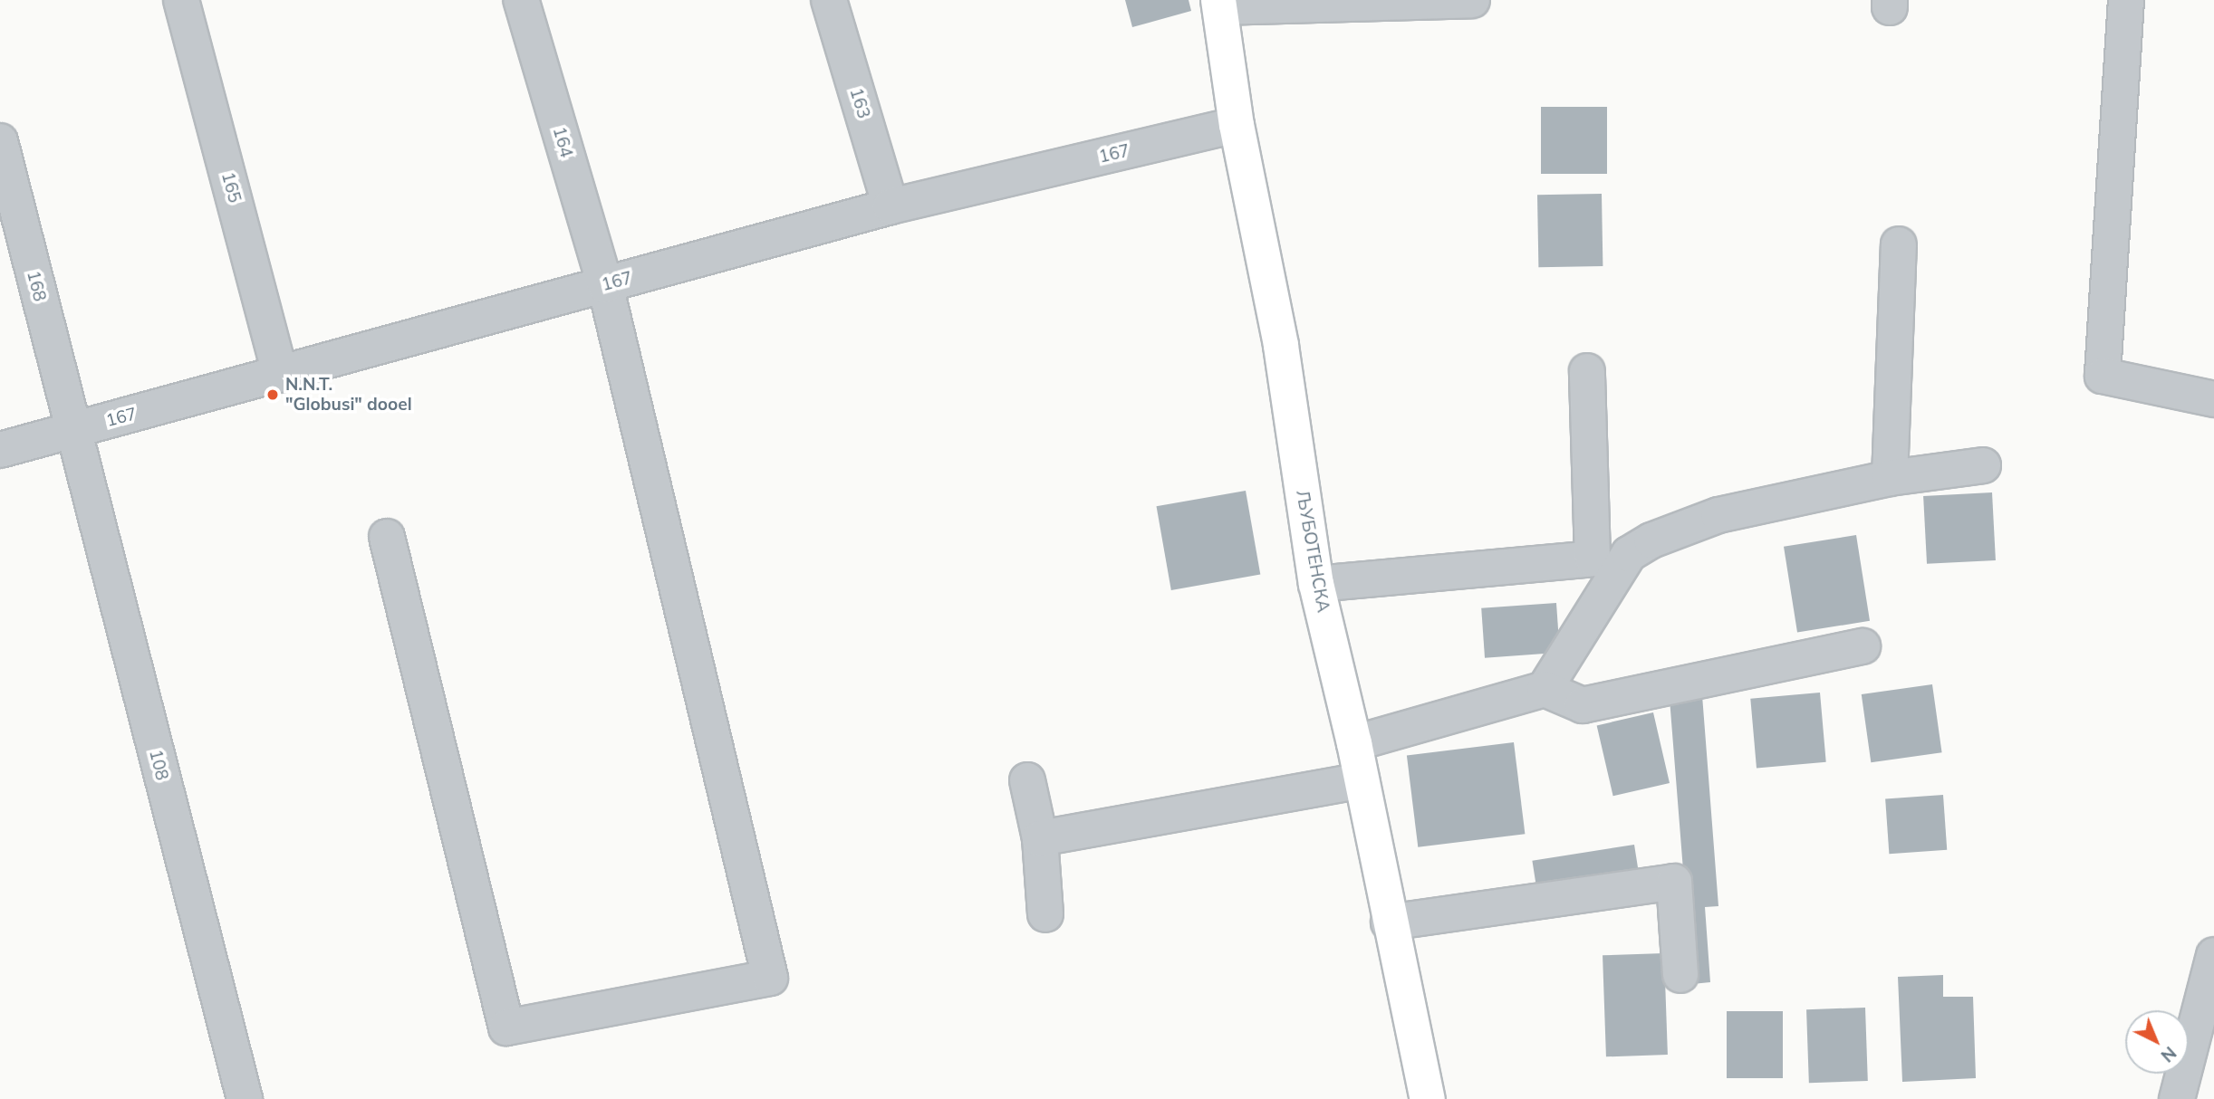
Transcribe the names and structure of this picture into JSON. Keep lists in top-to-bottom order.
{
  "streets": {
    "main road": ["ЉУБОТЕНСКА"],
    "street": [
      "163",
      "164",
      "167",
      "165",
      "168",
      "108"
    ]
  },
  "crossings": [
    ["163", "167"],
    ["164", "167"],
    ["167", "165"],
    ["167", "168"],
    ["167", "ЉУБОТЕНСКА"],
    ["167", "108"],
    ["168", "108"]
  ],
  "places": ["N.N.T. \"Globusi\" dooel"],
  "north": "bottom right"
}
